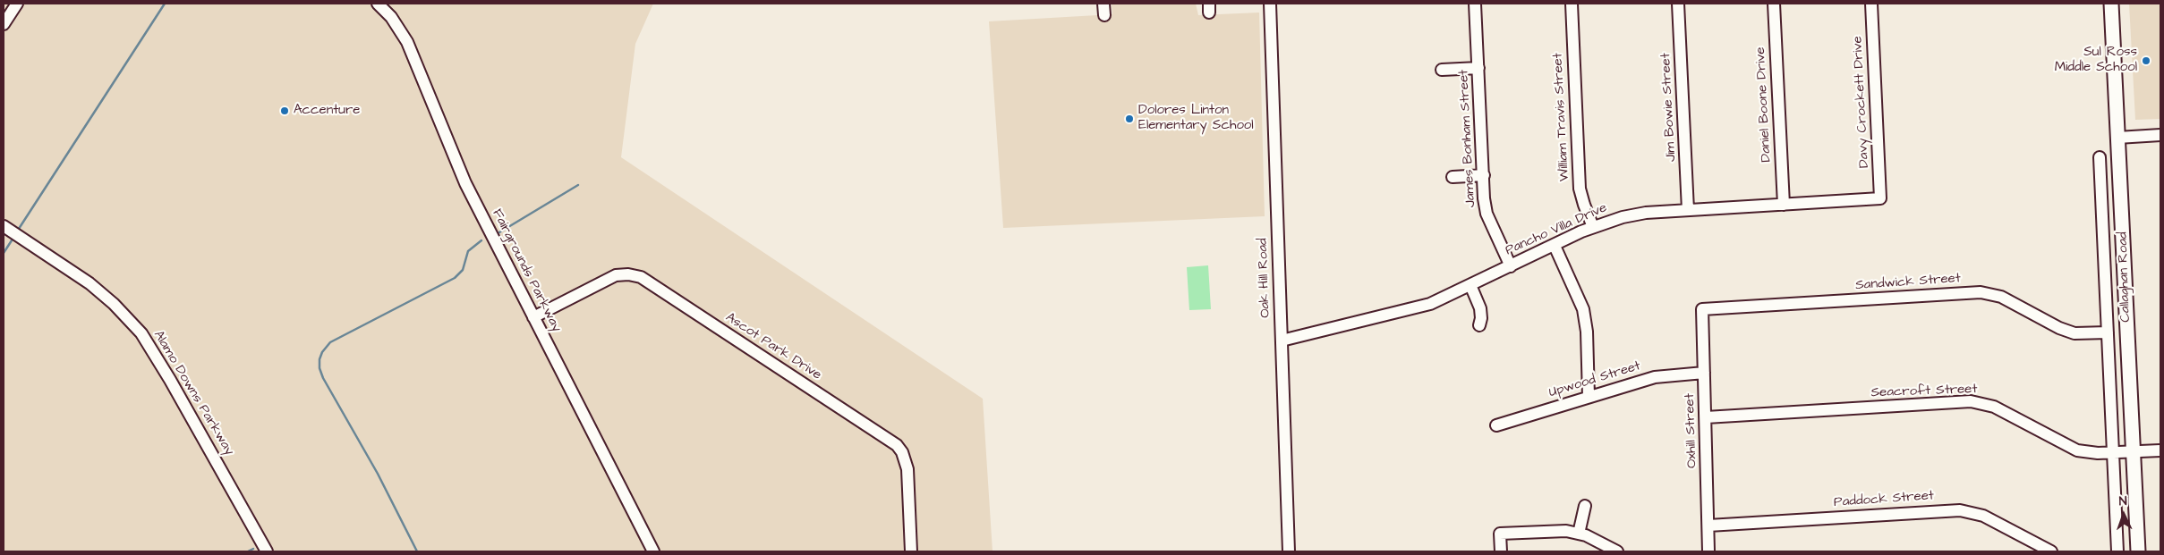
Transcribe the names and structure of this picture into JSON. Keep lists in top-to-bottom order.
{
  "streets": {
    "main road": ["Callaghan Road"],
    "street": [
      "Davy Crockett Drive",
      "Daniel Boone Drive",
      "Jim Bowie Street",
      "William Travis Street",
      "James Bonham Street",
      "Pancho Villa Drive",
      "Fairgrounds Parkway",
      "Oak Hill Road",
      "Sandwick Street",
      "Ascot Park Drive",
      "Upwood Street",
      "Seacroft Street",
      "Alamo Downs Parkway",
      "Oxhill Street",
      "Paddock Street"
    ]
  },
  "crossings": [
    ["Davy Crockett Drive", "Pancho Villa Drive"],
    ["Daniel Boone Drive", "Pancho Villa Drive"],
    ["Jim Bowie Street", "Pancho Villa Drive"],
    ["William Travis Street", "Pancho Villa Drive"],
    ["James Bonham Street", "Pancho Villa Drive"],
    ["Pancho Villa Drive", "Oak Hill Road"],
    ["Fairgrounds Parkway", "Ascot Park Drive"],
    ["Callaghan Road", "Sandwick Street"],
    ["Callaghan Road", "Seacroft Street"],
    ["Sandwick Street", "Oxhill Street"],
    ["Upwood Street", "Oxhill Street"],
    ["Seacroft Street", "Oxhill Street"],
    ["Oxhill Street", "Paddock Street"]
  ],
  "places": ["Sul Ross Middle School", "Accenture", "Dolores Linton Elementary School"],
  "north": "top"
}
